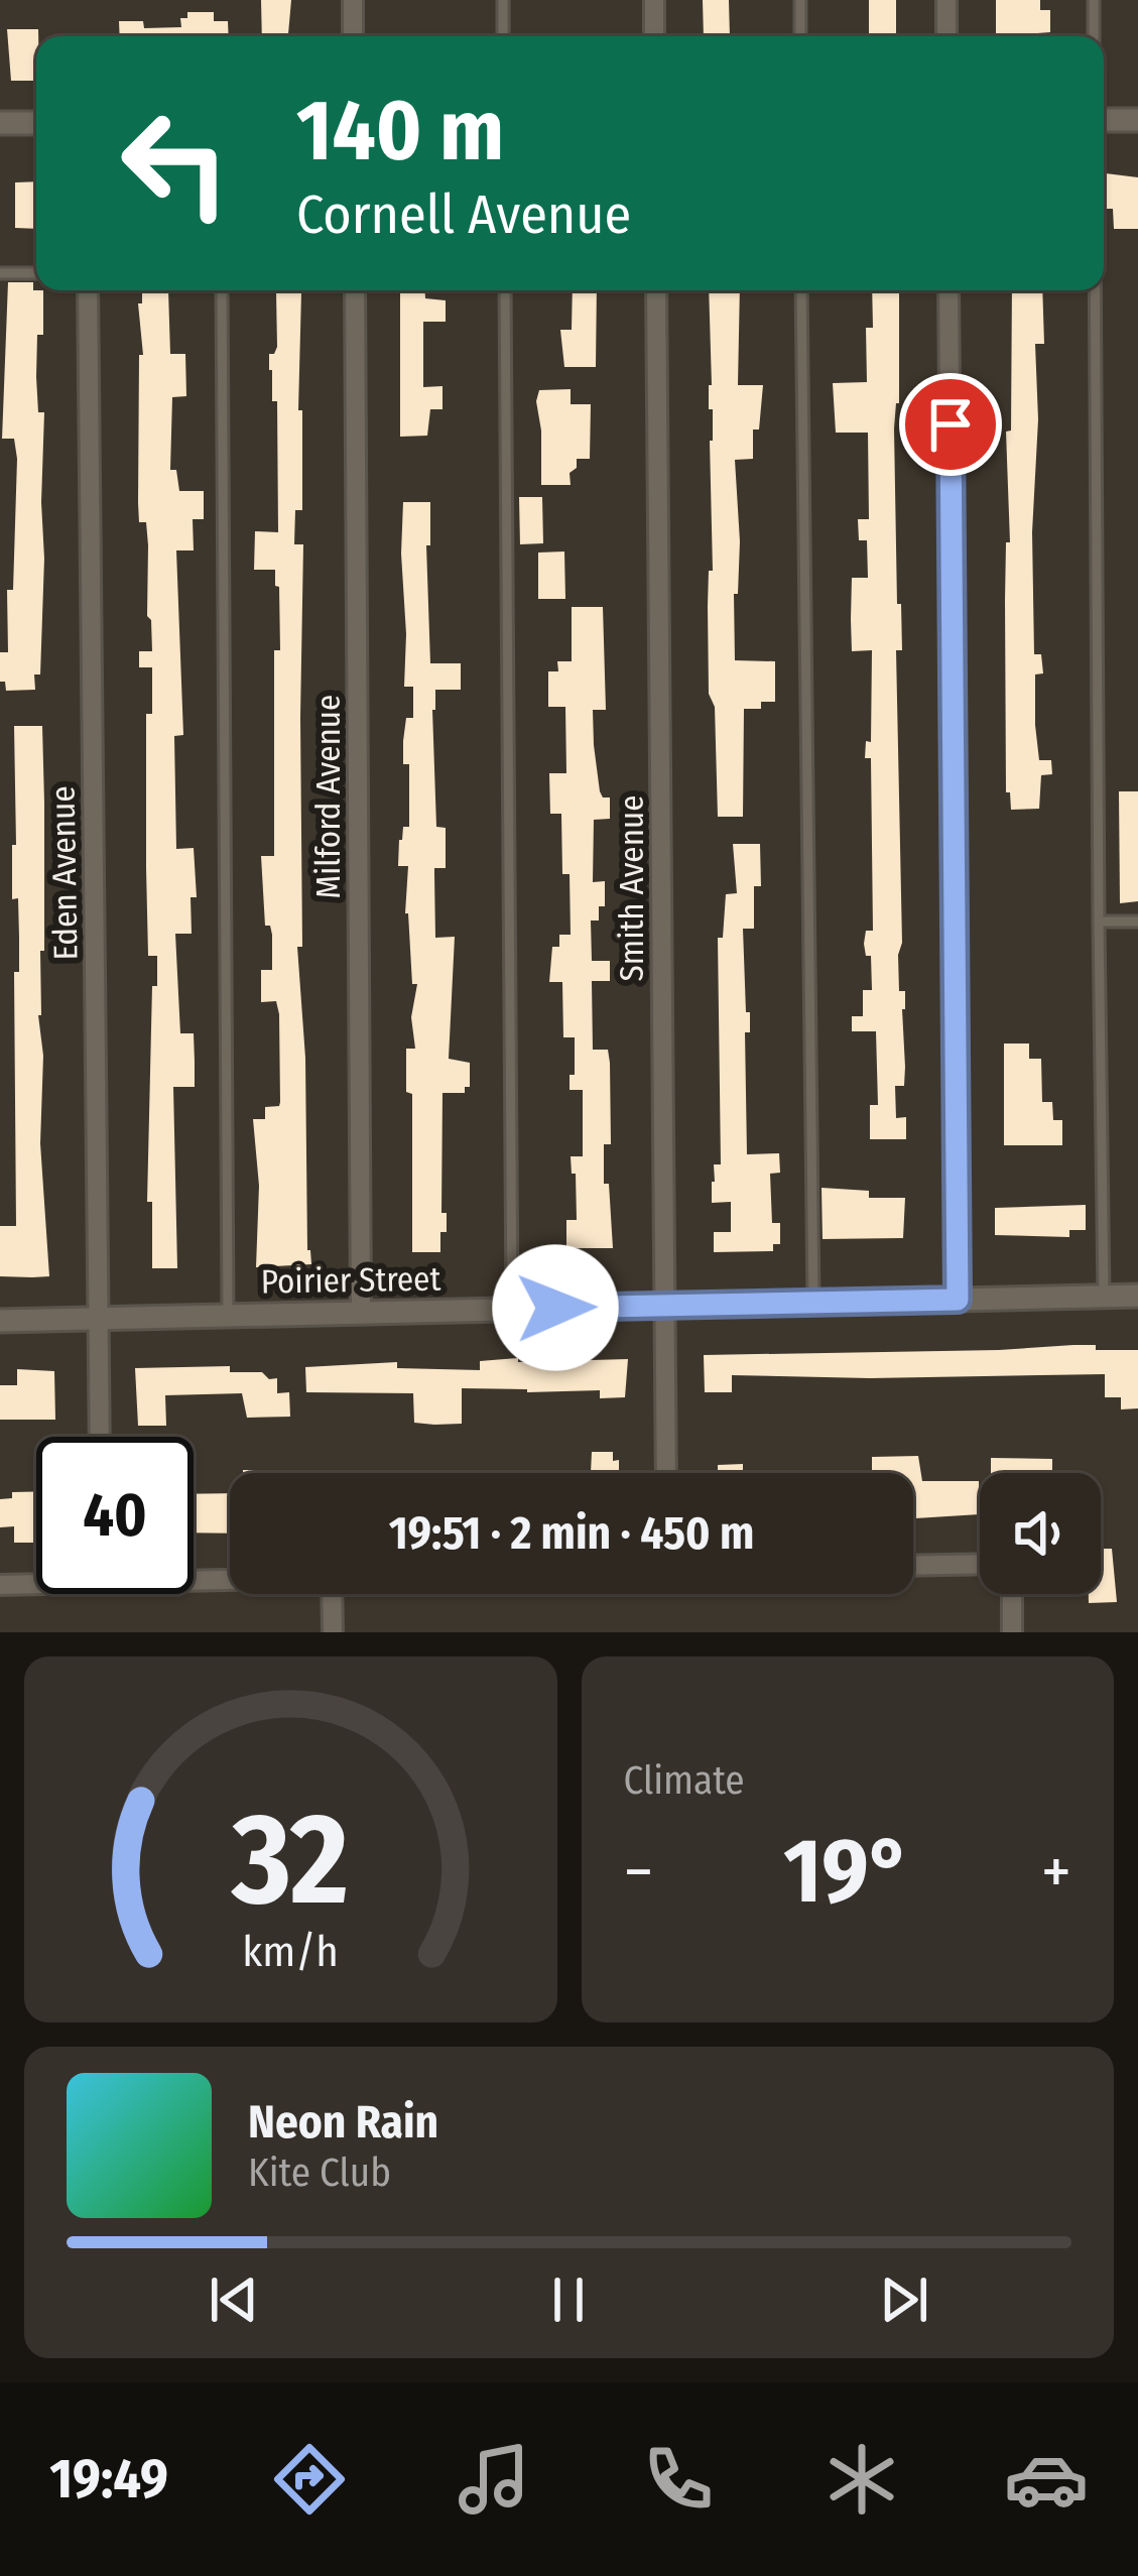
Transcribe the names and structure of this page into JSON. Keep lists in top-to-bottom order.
{
  "streets": {
    "street": [
      "Milford Avenue",
      "Eden Avenue",
      "Smith Avenue",
      "Poirier Street"
    ]
  },
  "crossings": [
    ["Milford Avenue", "Poirier Street"],
    ["Eden Avenue", "Poirier Street"],
    ["Smith Avenue", "Poirier Street"]
  ],
  "page": {
    "turn": ["140 m", "Cornell Avenue"],
    "limit": "40",
    "trip": "19:51 · 2 min · 450 m",
    "tile": "Climate",
    "heat": ["−", "19°", "+"],
    "song": ["Neon Rain", "Kite Club"],
    "tabs": "19:49",
    "gauge": ["32", "km/h"]
  }
}
